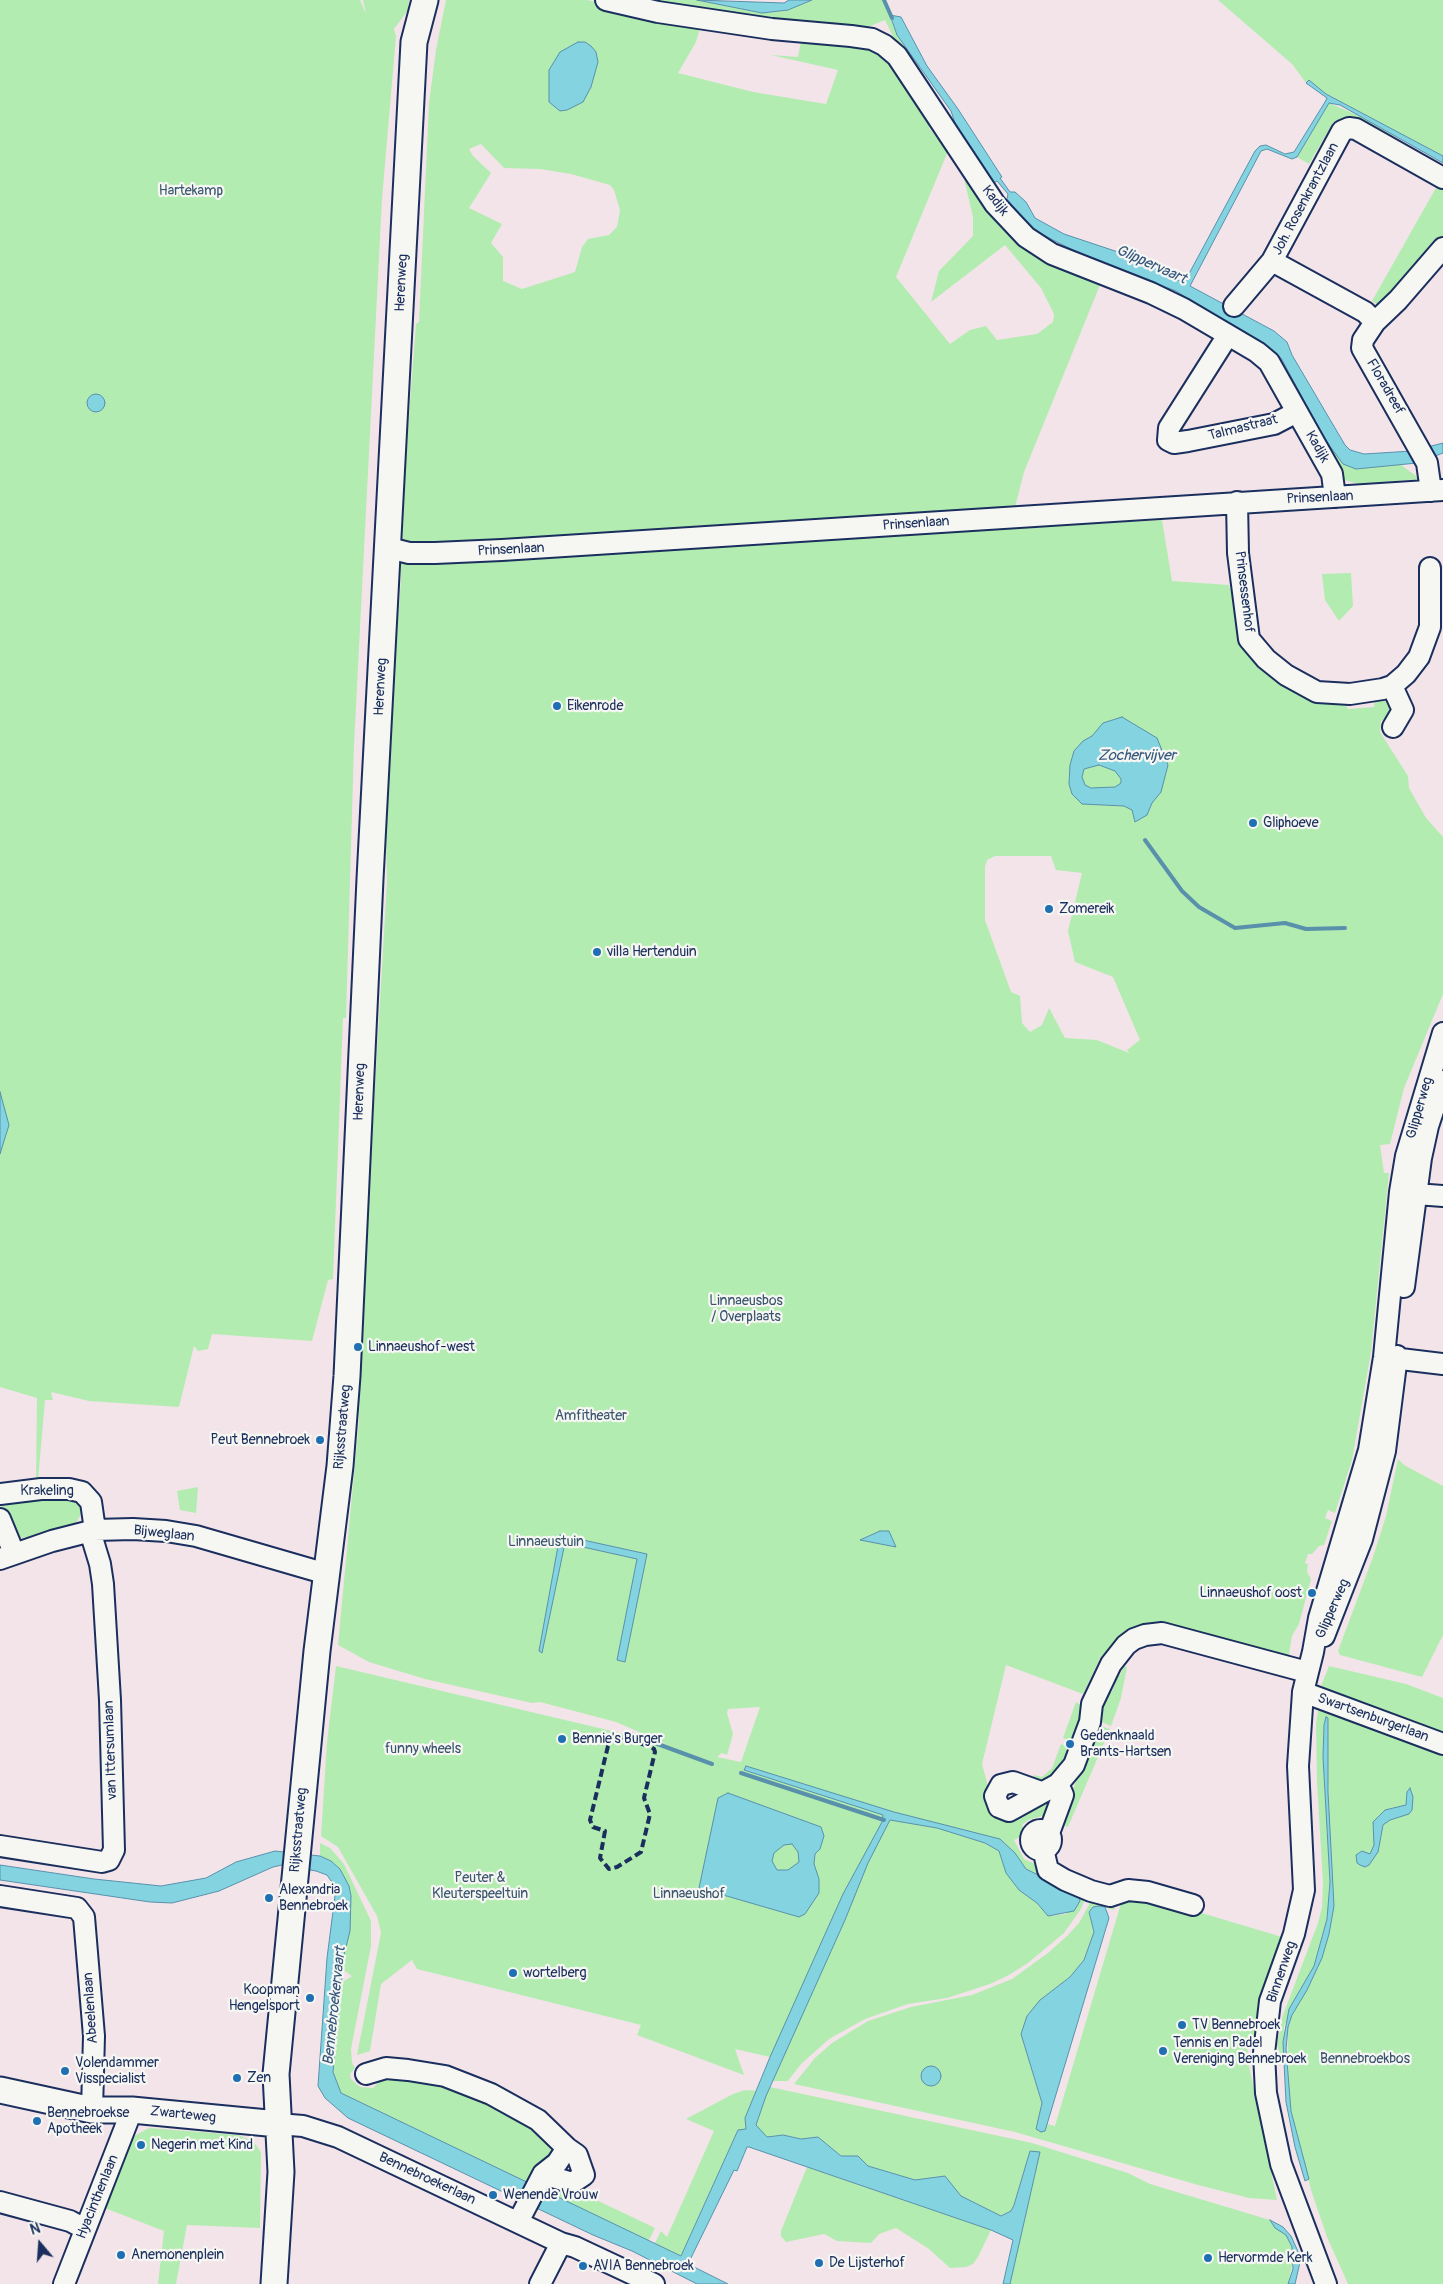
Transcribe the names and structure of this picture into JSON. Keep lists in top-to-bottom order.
{
  "streets": {
    "main road": ["Herenweg", "Rijksstraatweg", "Zwarteweg"],
    "street": [
      "Joh. Rosenkrantzlaan",
      "Kadijk",
      "Floradreef",
      "Talmastraat",
      "Prinsenlaan",
      "Prinsessenhof",
      "Glipperweg",
      "Krakeling",
      "Bijweglaan",
      "Swartsenburgerlaan",
      "van Ittersumlaan",
      "Binnenweg",
      "Abeelenlaan",
      "Bennebroekerlaan",
      "Hyacinthenlaan"
    ]
  },
  "crossings": [
    ["Joh. Rosenkrantzlaan", "Floradreef"],
    ["Kadijk", "Talmastraat"],
    ["Kadijk", "Prinsenlaan"],
    ["Herenweg", "Prinsenlaan"],
    ["Herenweg", "Rijksstraatweg"],
    ["Floradreef", "Prinsenlaan"],
    ["Prinsenlaan", "Prinsessenhof"],
    ["Glipperweg", "Binnenweg"],
    ["Rijksstraatweg", "Bijweglaan"],
    ["Rijksstraatweg", "Zwarteweg"],
    ["Rijksstraatweg", "Bennebroekerlaan"],
    ["Krakeling", "Bijweglaan"],
    ["Krakeling", "van Ittersumlaan"],
    ["Bijweglaan", "van Ittersumlaan"],
    ["Swartsenburgerlaan", "Binnenweg"],
    ["Abeelenlaan", "Zwarteweg"],
    ["Zwarteweg", "Bennebroekerlaan"],
    ["Zwarteweg", "Hyacinthenlaan"]
  ],
  "water": ["Glippervaart", "Zochervijver", "Bennebroekervaart"],
  "parks": [
    "Hartekamp",
    "Linnaeusbos / Overplaats",
    "Amfitheater",
    "Linnaeustuin",
    "funny wheels",
    "Peuter & Kleuterspeeltuin",
    "Linnaeushof",
    "Bennebroekbos"
  ],
  "places": [
    "Eikenrode",
    "Gliphoeve",
    "Zomereik",
    "villa Hertenduin",
    "Linnaeushof-west",
    "Peut Bennebroek",
    "Linnaeushof oost",
    "Bennie's Burger",
    "Gedenknaald Brants-Hartsen",
    "Alexandria Bennebroek",
    "wortelberg",
    "Koopman Hengelsport",
    "TV Bennebroek",
    "Tennis en Padel Vereniging Bennebroek",
    "Volendammer Visspecialist",
    "Zen",
    "Bennebroekse Apotheek",
    "Negerin met Kind",
    "Wenende Vrouw",
    "Anemonenplein",
    "Hervormde Kerk",
    "De Lijsterhof",
    "AVIA Bennebroek"
  ],
  "north": "top"
}
